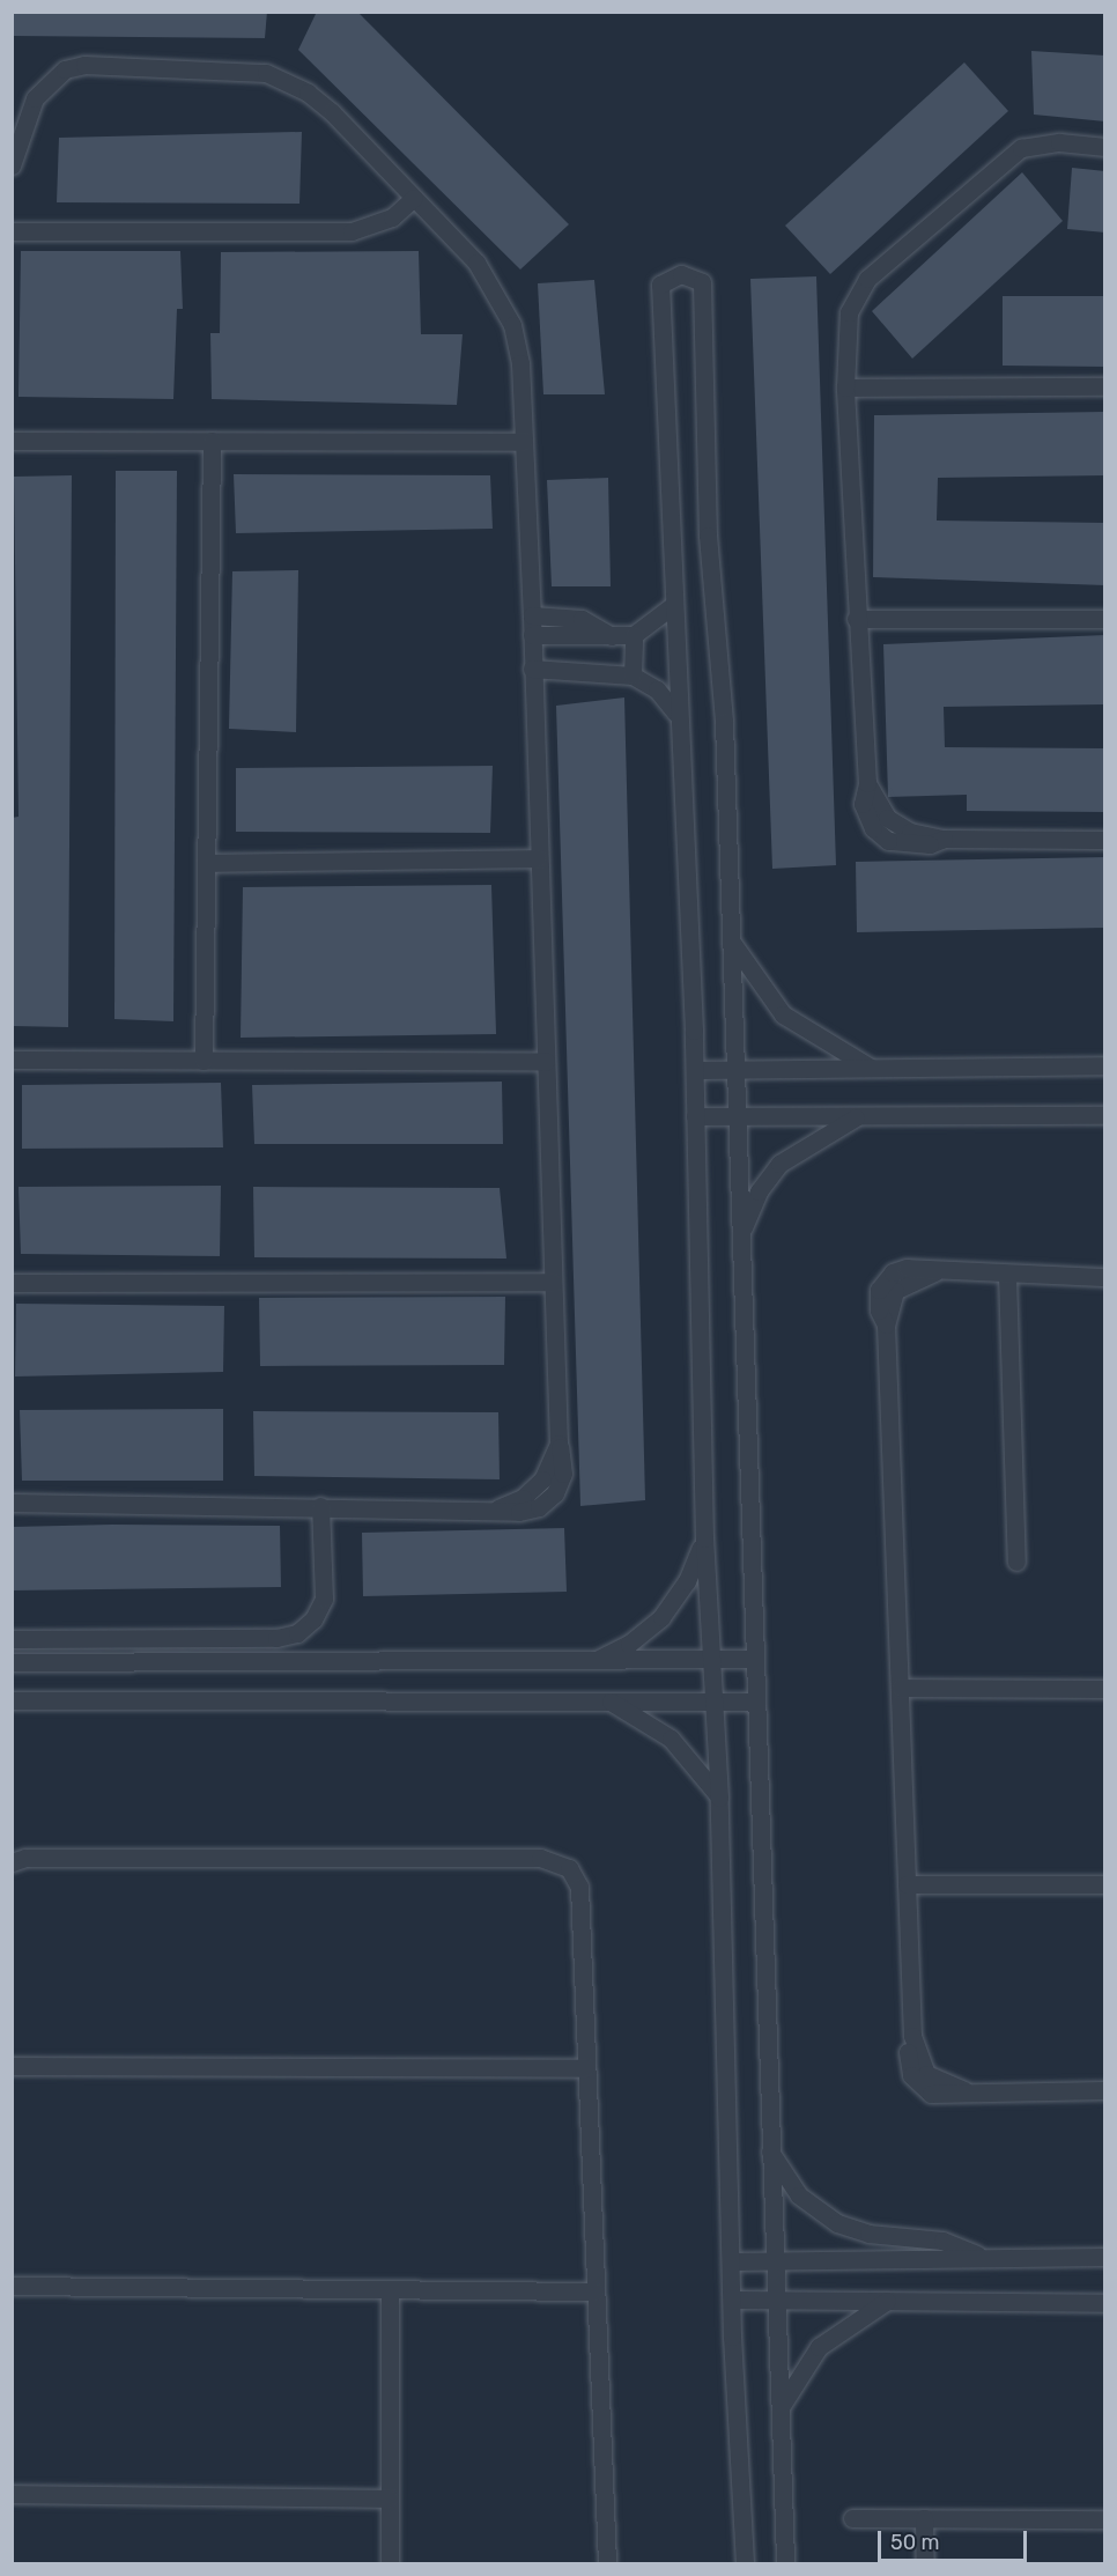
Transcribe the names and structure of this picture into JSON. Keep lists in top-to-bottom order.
{
  "scale_bar": "50 m"
}
